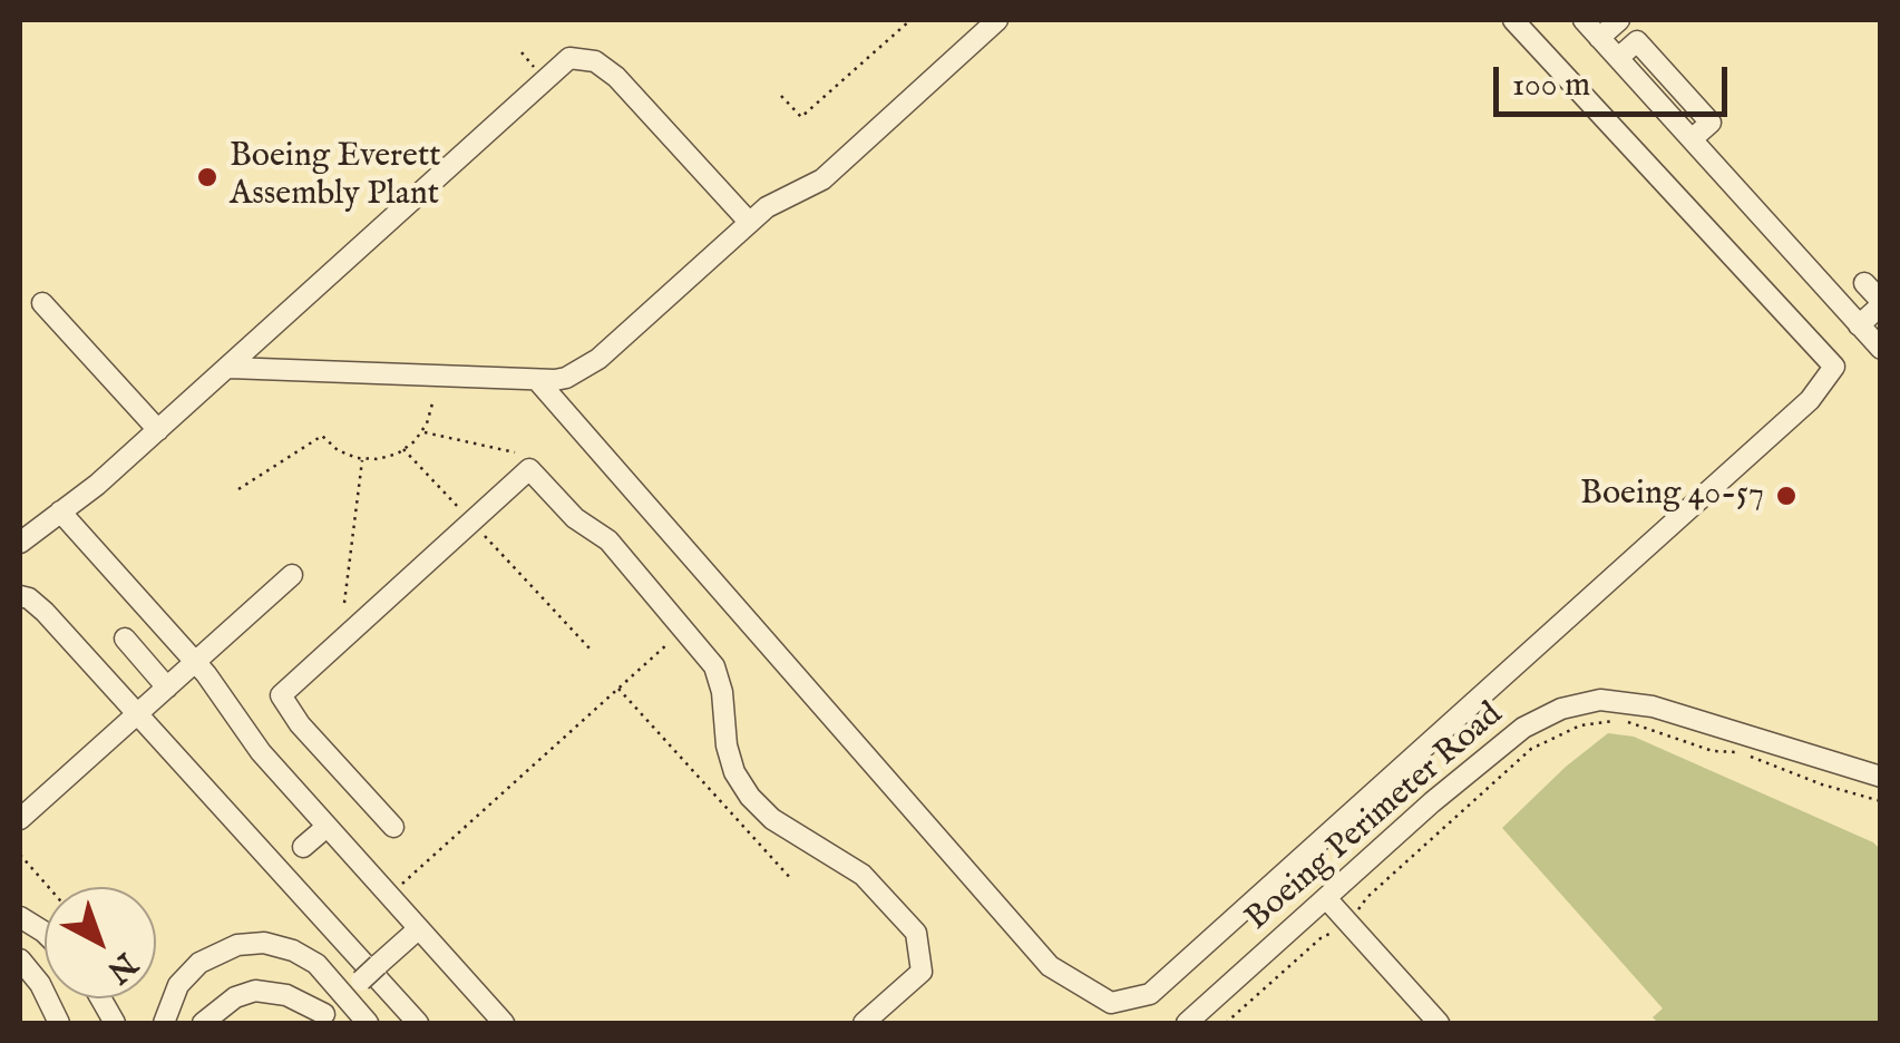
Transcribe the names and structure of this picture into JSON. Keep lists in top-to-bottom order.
{
  "streets": {
    "street": ["Boeing Perimeter Road"]
  },
  "places": ["Boeing Everett Assembly Plant", "Boeing 40-57"],
  "scale_bar": "100 m",
  "north": "bottom right"
}
